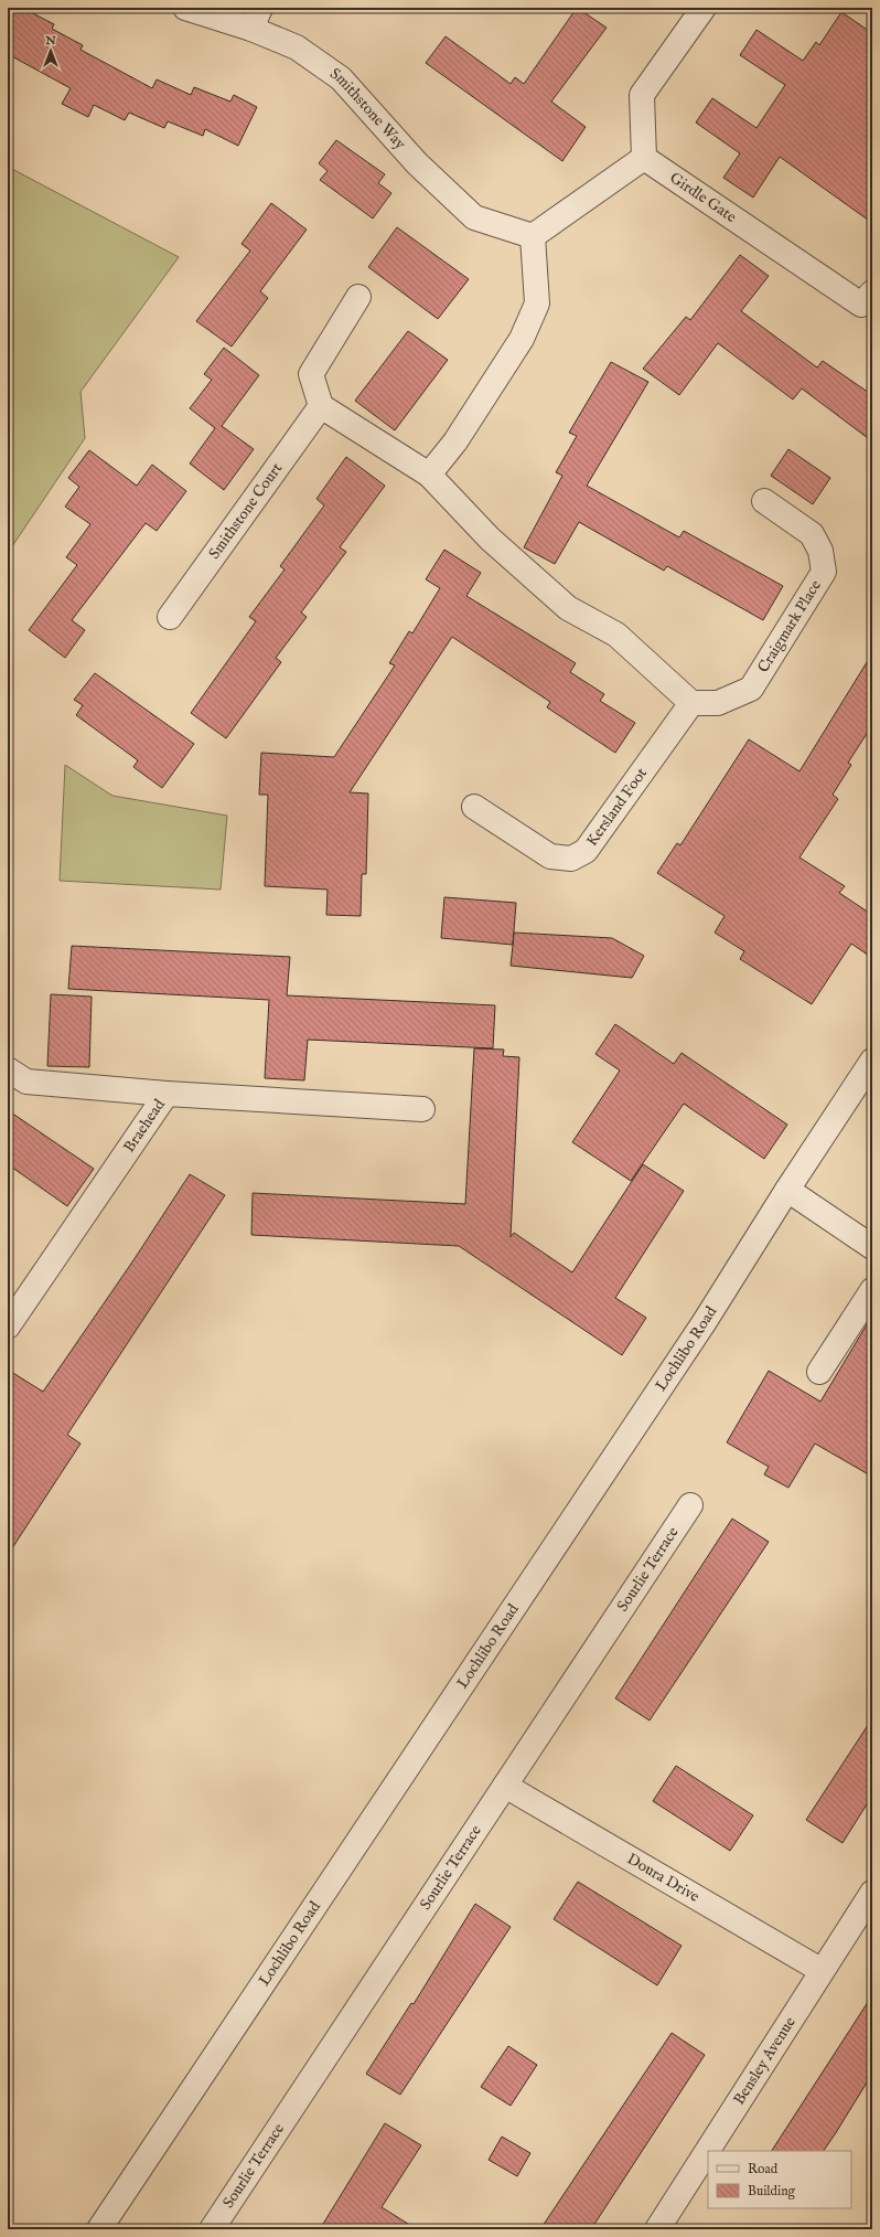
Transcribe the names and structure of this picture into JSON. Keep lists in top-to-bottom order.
{
  "streets": {
    "street": [
      "Smithstone Way",
      "Girdle Gate",
      "Smithstone Court",
      "Craigmark Place",
      "Kersland Foot",
      "Braehead",
      "Lochlibo Road",
      "Sourlie Terrace",
      "Doura Drive",
      "Bensley Avenue"
    ]
  },
  "crossings": [
    ["Craigmark Place", "Kersland Foot"],
    ["Sourlie Terrace", "Doura Drive"],
    ["Doura Drive", "Bensley Avenue"]
  ],
  "legend": ["Road", "Building"],
  "north": "top"
}
